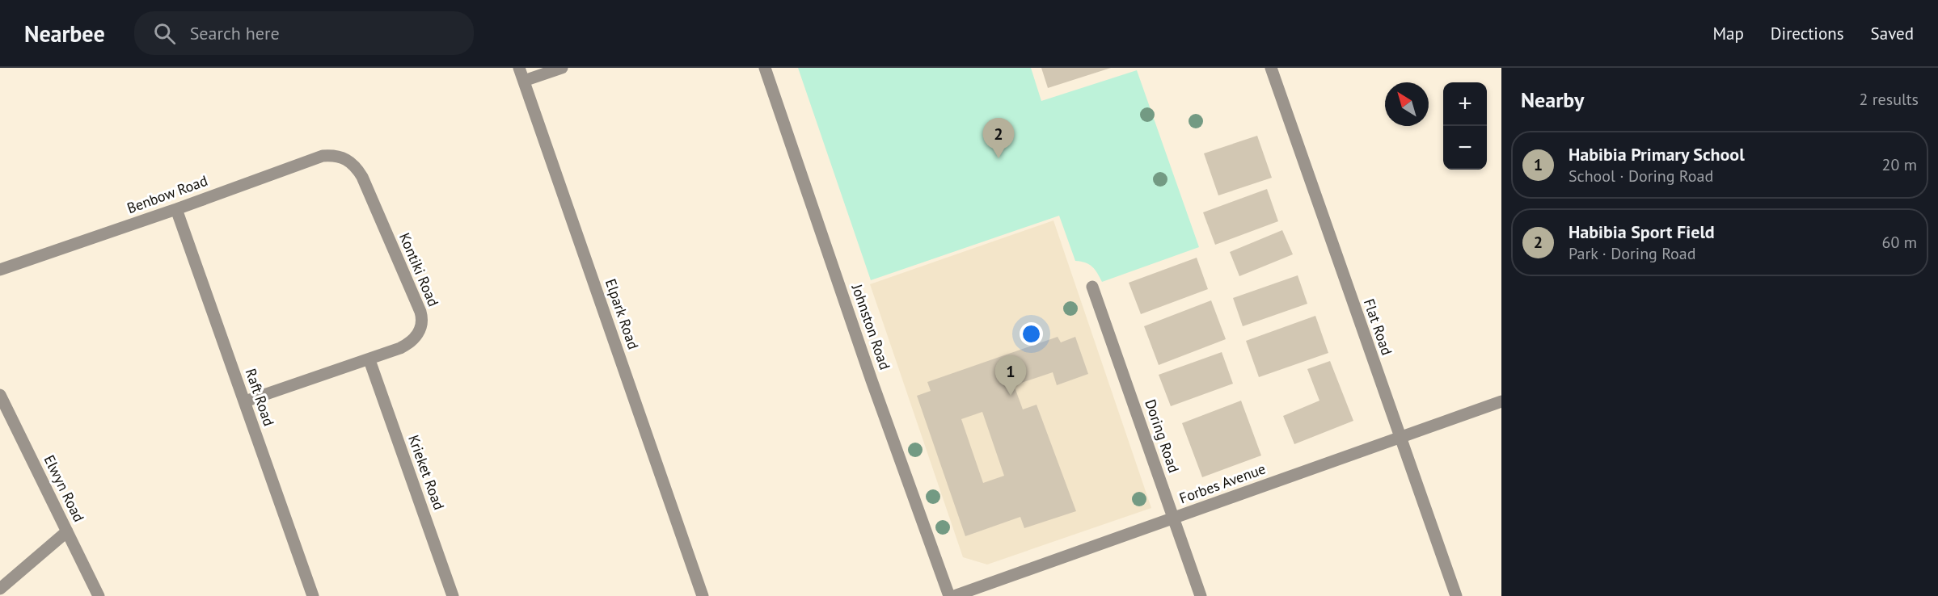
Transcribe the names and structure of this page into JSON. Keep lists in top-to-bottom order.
{
  "streets": {
    "street": [
      "Benbow Road",
      "Kontiki Road",
      "Elpark Road",
      "Johnston Road",
      "Flat Road",
      "Raft Road",
      "Doring Road",
      "Krieket Road",
      "Forbes Avenue",
      "Elwyn Road"
    ]
  },
  "crossings": [
    ["Benbow Road", "Kontiki Road"],
    ["Benbow Road", "Raft Road"],
    ["Kontiki Road", "Raft Road"],
    ["Kontiki Road", "Krieket Road"],
    ["Flat Road", "Forbes Avenue"],
    ["Doring Road", "Forbes Avenue"]
  ],
  "north": "top left",
  "page": {
    "header": "Nearbee",
    "search": "Search here",
    "nav": ["Map", "Directions", "Saved"],
    "heading": ["Nearby", "2 results"],
    "map_buttons": ["+", "−"],
    "pins": ["2", "1"],
    "list": [
      {
        "mark": "1",
        "name": "Habibia Primary School",
        "note": "School · Doring Road",
        "value": "20 m"
      },
      {
        "mark": "2",
        "name": "Habibia Sport Field",
        "note": "Park · Doring Road",
        "value": "60 m"
      }
    ]
  }
}
